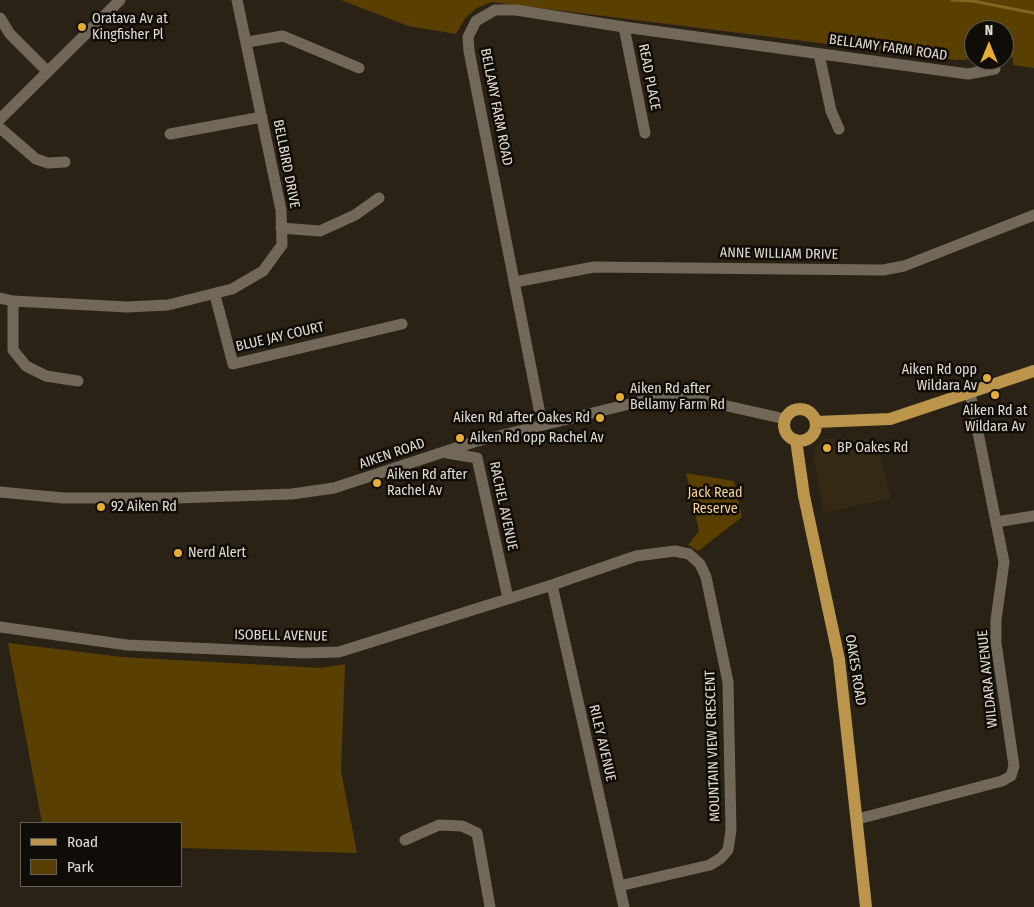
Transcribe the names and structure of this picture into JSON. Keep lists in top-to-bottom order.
{
  "streets": {
    "main road": ["OAKES ROAD"],
    "street": [
      "BELLAMY FARM ROAD",
      "READ PLACE",
      "BELLBIRD DRIVE",
      "ANNE WILLIAM DRIVE",
      "BLUE JAY COURT",
      "AIKEN ROAD",
      "RACHEL AVENUE",
      "ISOBELL AVENUE",
      "WILDARA AVENUE",
      "RILEY AVENUE",
      "MOUNTAIN VIEW CRESCENT"
    ]
  },
  "crossings": [
    ["BELLAMY FARM ROAD", "READ PLACE"],
    ["BELLAMY FARM ROAD", "ANNE WILLIAM DRIVE"],
    ["BELLAMY FARM ROAD", "AIKEN ROAD"],
    ["BELLBIRD DRIVE", "BLUE JAY COURT"],
    ["AIKEN ROAD", "RACHEL AVENUE"],
    ["AIKEN ROAD", "OAKES ROAD"],
    ["RACHEL AVENUE", "ISOBELL AVENUE"],
    ["ISOBELL AVENUE", "RILEY AVENUE"],
    ["ISOBELL AVENUE", "MOUNTAIN VIEW CRESCENT"],
    ["OAKES ROAD", "WILDARA AVENUE"],
    ["RILEY AVENUE", "MOUNTAIN VIEW CRESCENT"]
  ],
  "parks": ["Jack Read Reserve"],
  "places": [
    "Oratava Av at Kingfisher Pl",
    "Aiken Rd opp Wildara Av",
    "Aiken Rd at Wildara Av",
    "Aiken Rd after Bellamy Farm Rd",
    "Aiken Rd after Oakes Rd",
    "Aiken Rd opp Rachel Av",
    "BP Oakes Rd",
    "Aiken Rd after Rachel Av",
    "92 Aiken Rd",
    "Nerd Alert"
  ],
  "legend": ["Road", "Park"],
  "north": "top"
}
